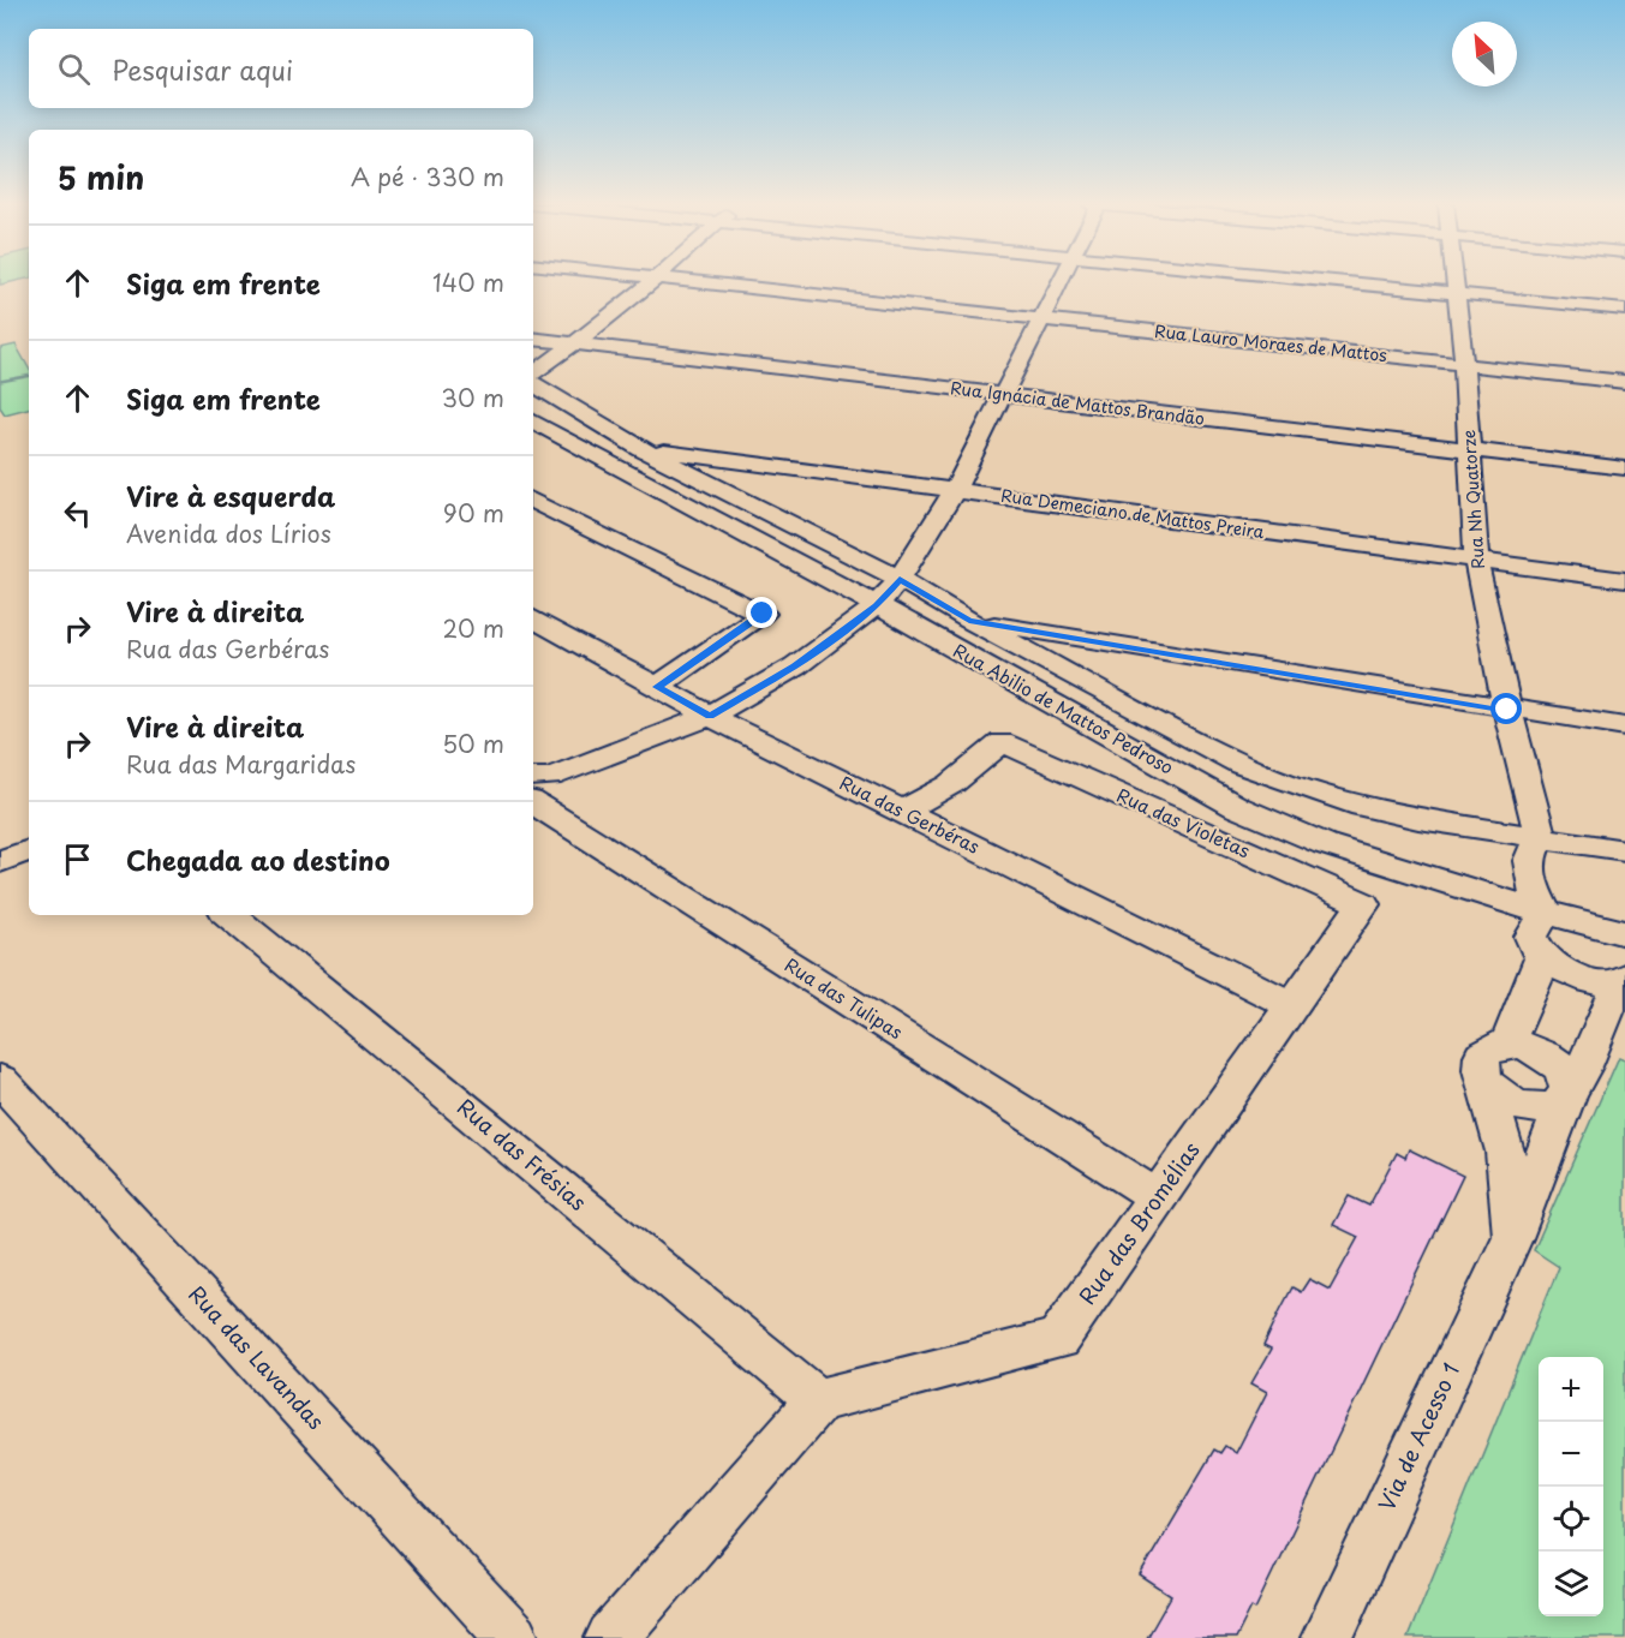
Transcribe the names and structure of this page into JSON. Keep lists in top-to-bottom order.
{
  "streets": {
    "street": [
      "Rua Lauro Moraes de Mattos",
      "Rua Ignácia de Mattos Brandão",
      "Rua Nh Quatorze",
      "Rua Demeciano de Mattos Preira",
      "Rua Abilio de Mattos Pedroso",
      "Rua das Gerbéras",
      "Rua das Violetas",
      "Rua das Tulipas",
      "Rua das Frésias",
      "Rua das Bromélias",
      "Rua das Lavandas",
      "Via de Acesso 1"
    ]
  },
  "crossings": [
    ["Rua Lauro Moraes de Mattos", "Rua Nh Quatorze"],
    ["Rua Ignácia de Mattos Brandão", "Rua Nh Quatorze"],
    ["Rua Nh Quatorze", "Rua Demeciano de Mattos Preira"],
    ["Rua Nh Quatorze", "Rua Abilio de Mattos Pedroso"],
    ["Rua Demeciano de Mattos Preira", "Rua Abilio de Mattos Pedroso"],
    ["Rua das Gerbéras", "Rua das Violetas"],
    ["Rua das Gerbéras", "Rua das Bromélias"],
    ["Rua das Violetas", "Rua das Bromélias"],
    ["Rua das Tulipas", "Rua das Bromélias"],
    ["Rua das Frésias", "Rua das Bromélias"]
  ],
  "north": "top left",
  "page": {
    "search": "Pesquisar aqui",
    "heading": ["5 min", "A pé · 330 m"],
    "list": [
      ["Siga em frente", "140 m"],
      ["Siga em frente", "30 m"],
      ["Vire à esquerda", "Avenida dos Lírios", "90 m"],
      ["Vire à direita", "Rua das Gerbéras", "20 m"],
      ["Vire à direita", "Rua das Margaridas", "50 m"],
      "Chegada ao destino"
    ],
    "map_buttons": ["+", "−"]
  }
}
